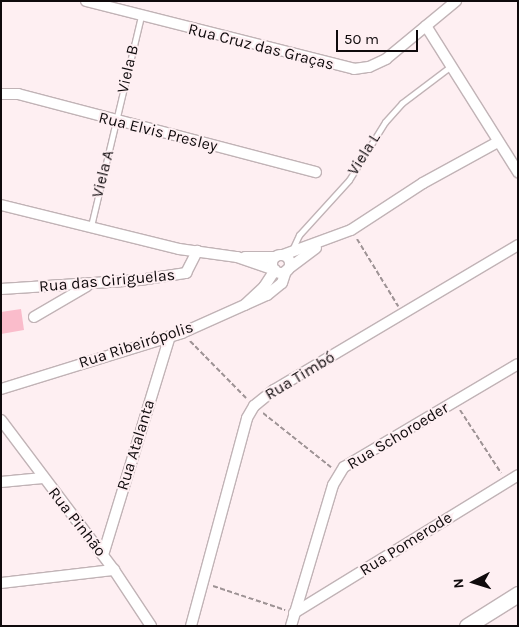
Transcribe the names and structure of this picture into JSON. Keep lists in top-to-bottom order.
{
  "streets": {
    "street": [
      "Rua Cruz das Graças",
      "Rua Elvis Presley",
      "Rua das Ciriguelas",
      "Rua Ribeirópolis",
      "Rua Timbó",
      "Rua Schoroeder",
      "Rua Atalanta",
      "Rua Pinhão",
      "Rua Pomerode"
    ],
    "lane": ["Viela B", "Viela L", "Viela A"]
  },
  "crossings": [
    ["Rua Cruz das Graças", "Viela B"],
    ["Viela B", "Rua Elvis Presley"],
    ["Viela B", "Viela A"],
    ["Rua Elvis Presley", "Viela A"],
    ["Rua Ribeirópolis", "Rua Atalanta"],
    ["Rua Schoroeder", "Rua Pomerode"],
    ["Rua Atalanta", "Rua Pinhão"]
  ],
  "scale_bar": "50 m",
  "north": "left"
}
